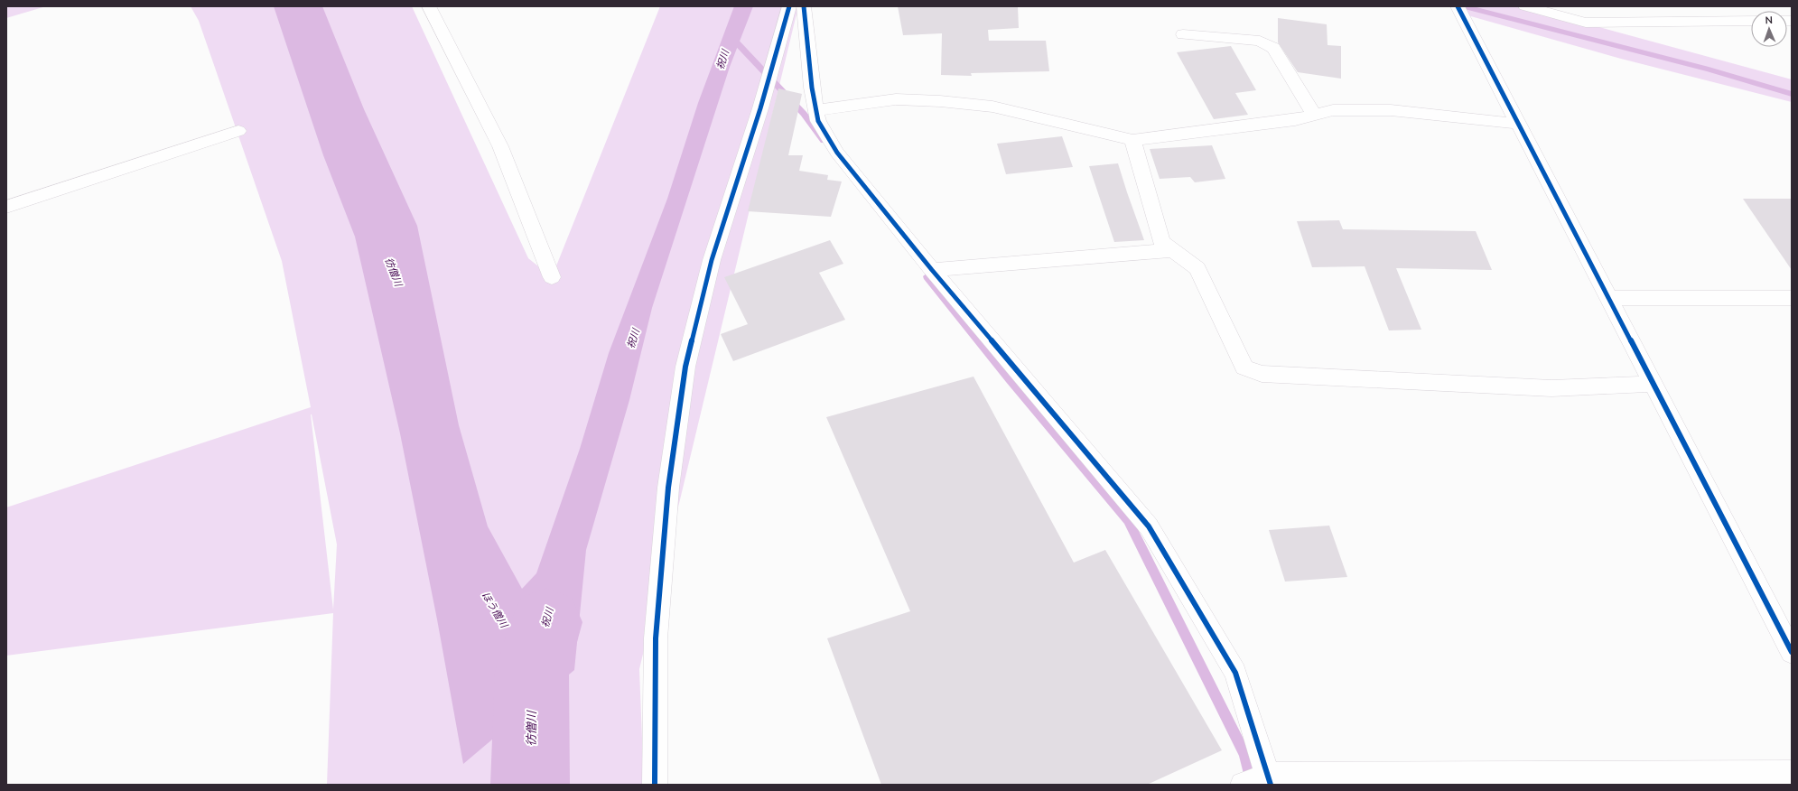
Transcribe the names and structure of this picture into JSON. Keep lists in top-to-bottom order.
{
  "water": ["祝川", "彷僧川", "ほう僧川"],
  "north": "top"
}
